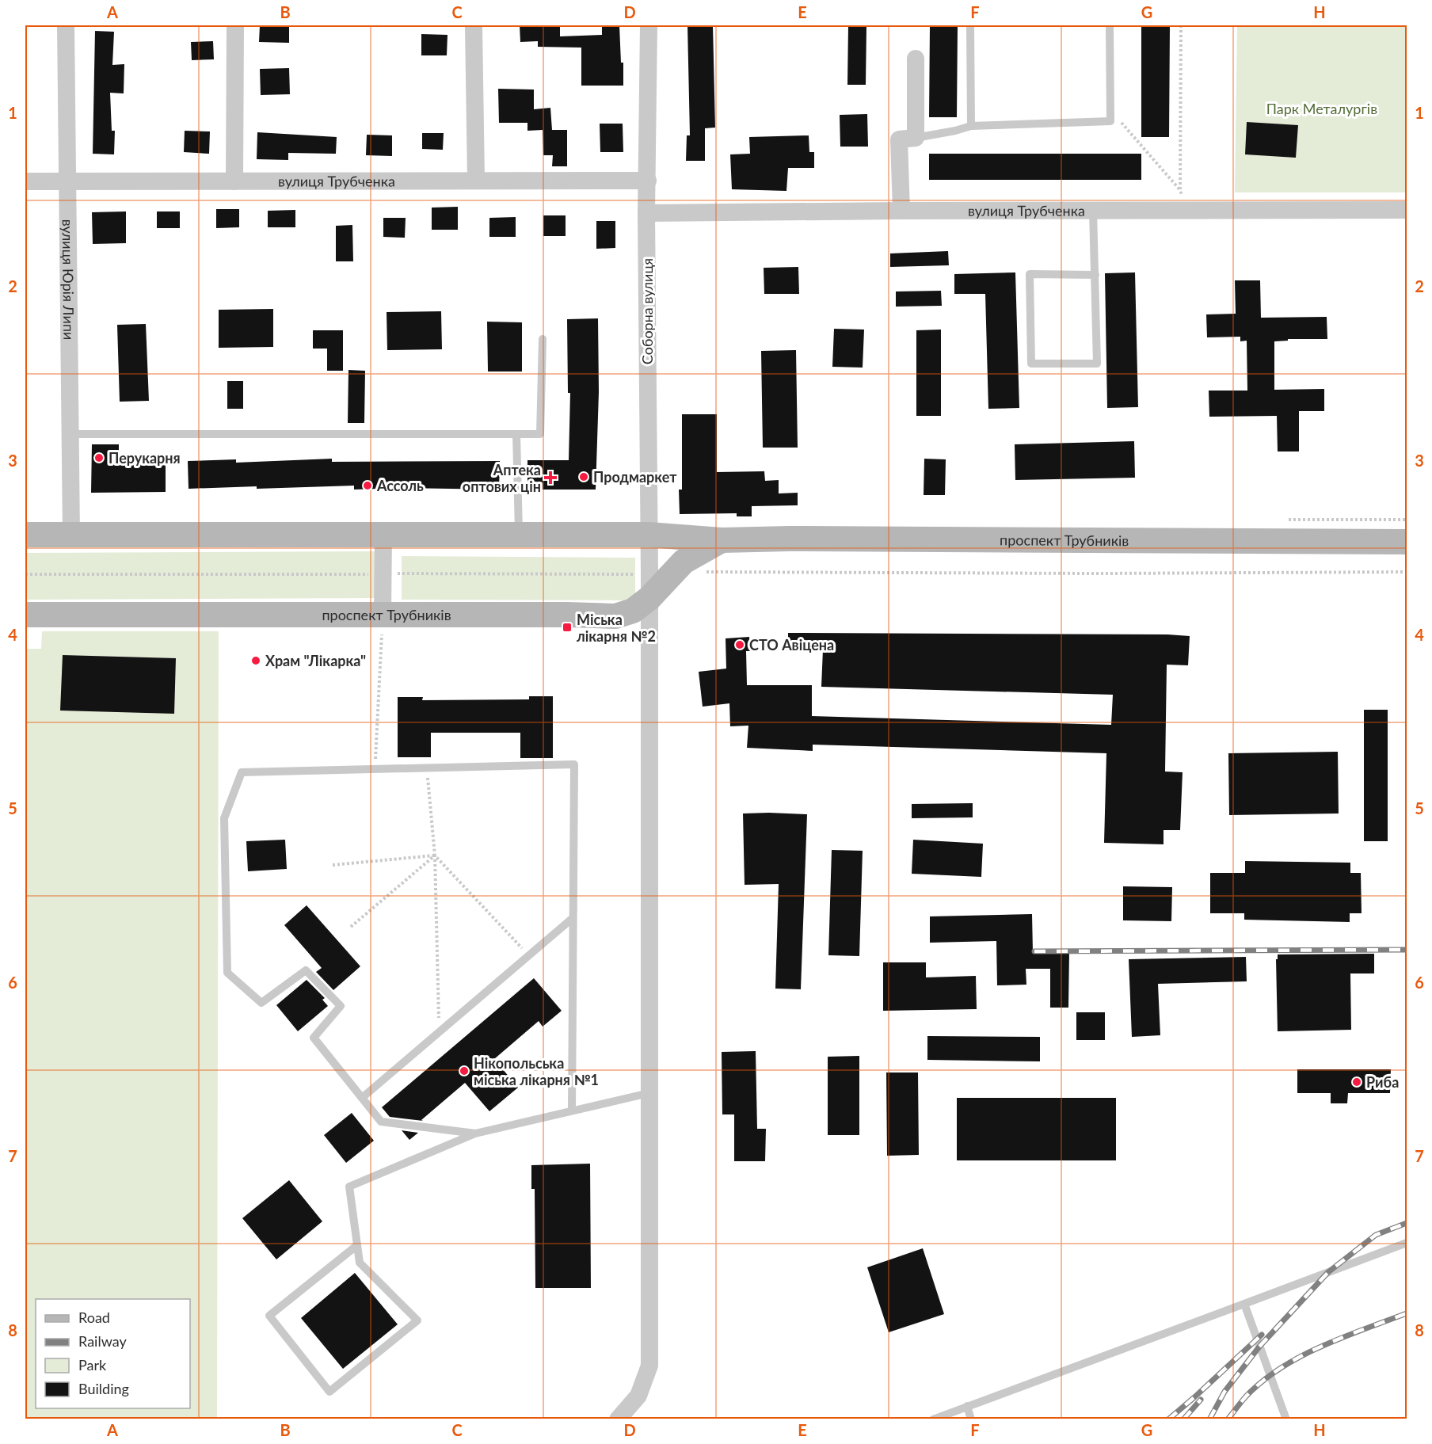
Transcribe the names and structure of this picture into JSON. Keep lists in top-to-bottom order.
{
  "streets": {
    "main road": ["проспект Трубників"],
    "street": ["вулиця Трубченка", "вулиця Юрія Липи", "Соборна вулиця"]
  },
  "crossings": [
    ["вулиця Трубченка", "вулиця Юрія Липи"],
    ["вулиця Трубченка", "Соборна вулиця"],
    ["вулиця Юрія Липи", "проспект Трубників"],
    ["Соборна вулиця", "проспект Трубників"]
  ],
  "parks": ["Парк Металургів"],
  "places": {
    "other": [
      "Перукарня",
      "Продмаркет",
      "Ассоль",
      "СТО Авіцена",
      "Храм \"Лікарка\"",
      "Нікопольська міська лікарня №1",
      "Риба"
    ],
    "health": ["Аптека оптових цін"],
    "transit": ["Міська лікарня №2"]
  },
  "legend": [
    "Road",
    "Railway",
    "Park",
    "Building"
  ],
  "grid": {
    "columns": [
      "A",
      "B",
      "C",
      "D",
      "E",
      "F",
      "G",
      "H"
    ],
    "rows": [
      "1",
      "2",
      "3",
      "4",
      "5",
      "6",
      "7",
      "8"
    ]
  }
}
